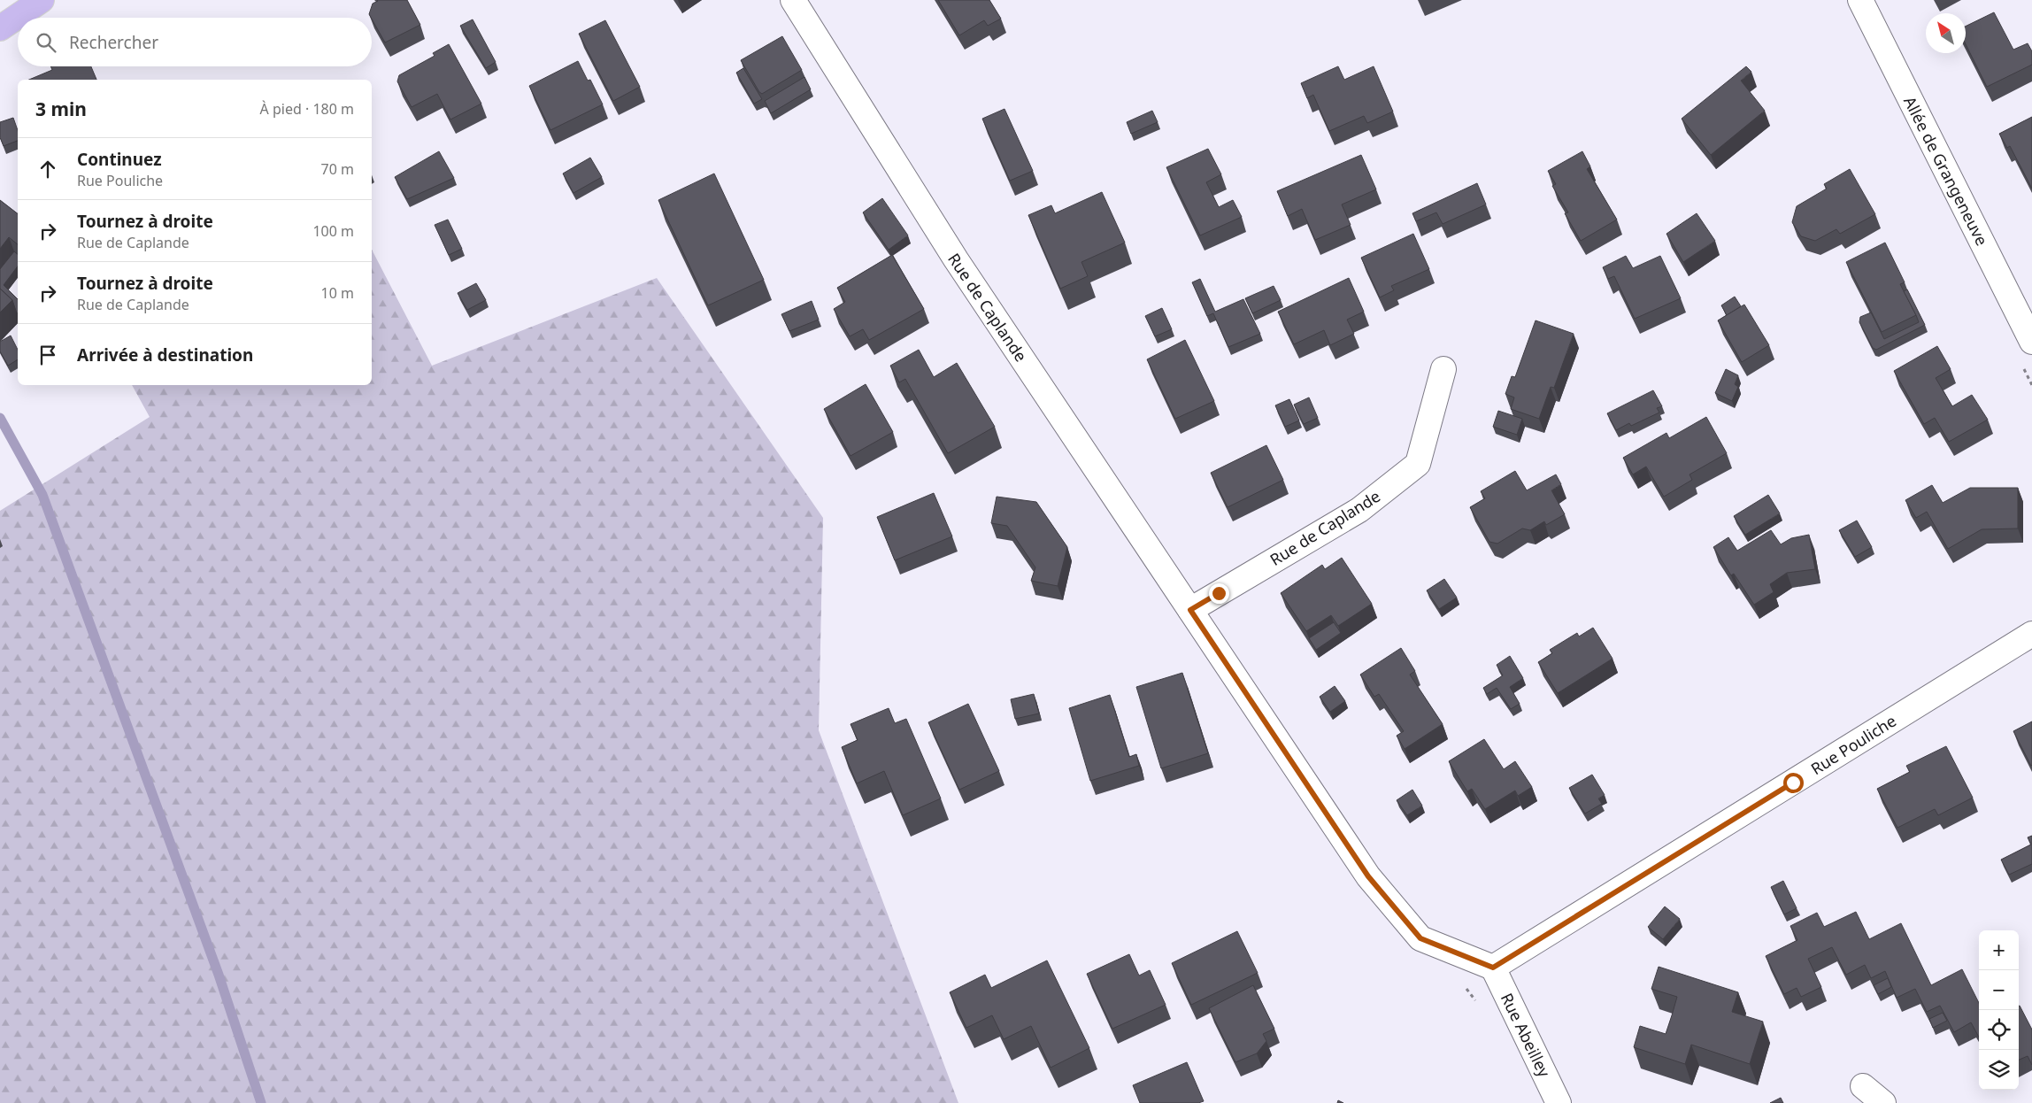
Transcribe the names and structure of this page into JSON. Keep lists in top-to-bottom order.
{
  "streets": {
    "street": [
      "Allée de Grangeneuve",
      "Rue de Caplande",
      "Rue Pouliche",
      "Rue Abeilley"
    ]
  },
  "crossings": [
    ["Rue de Caplande", "Rue Pouliche"],
    ["Rue de Caplande", "Rue Abeilley"],
    ["Rue Pouliche", "Rue Abeilley"]
  ],
  "north": "top left",
  "page": {
    "search": "Rechercher",
    "heading": ["3 min", "À pied · 180 m"],
    "list": [
      ["Continuez", "Rue Pouliche", "70 m"],
      ["Tournez à droite", "Rue de Caplande", "100 m"],
      ["Tournez à droite", "Rue de Caplande", "10 m"],
      "Arrivée à destination"
    ],
    "map_buttons": ["+", "−"]
  }
}
